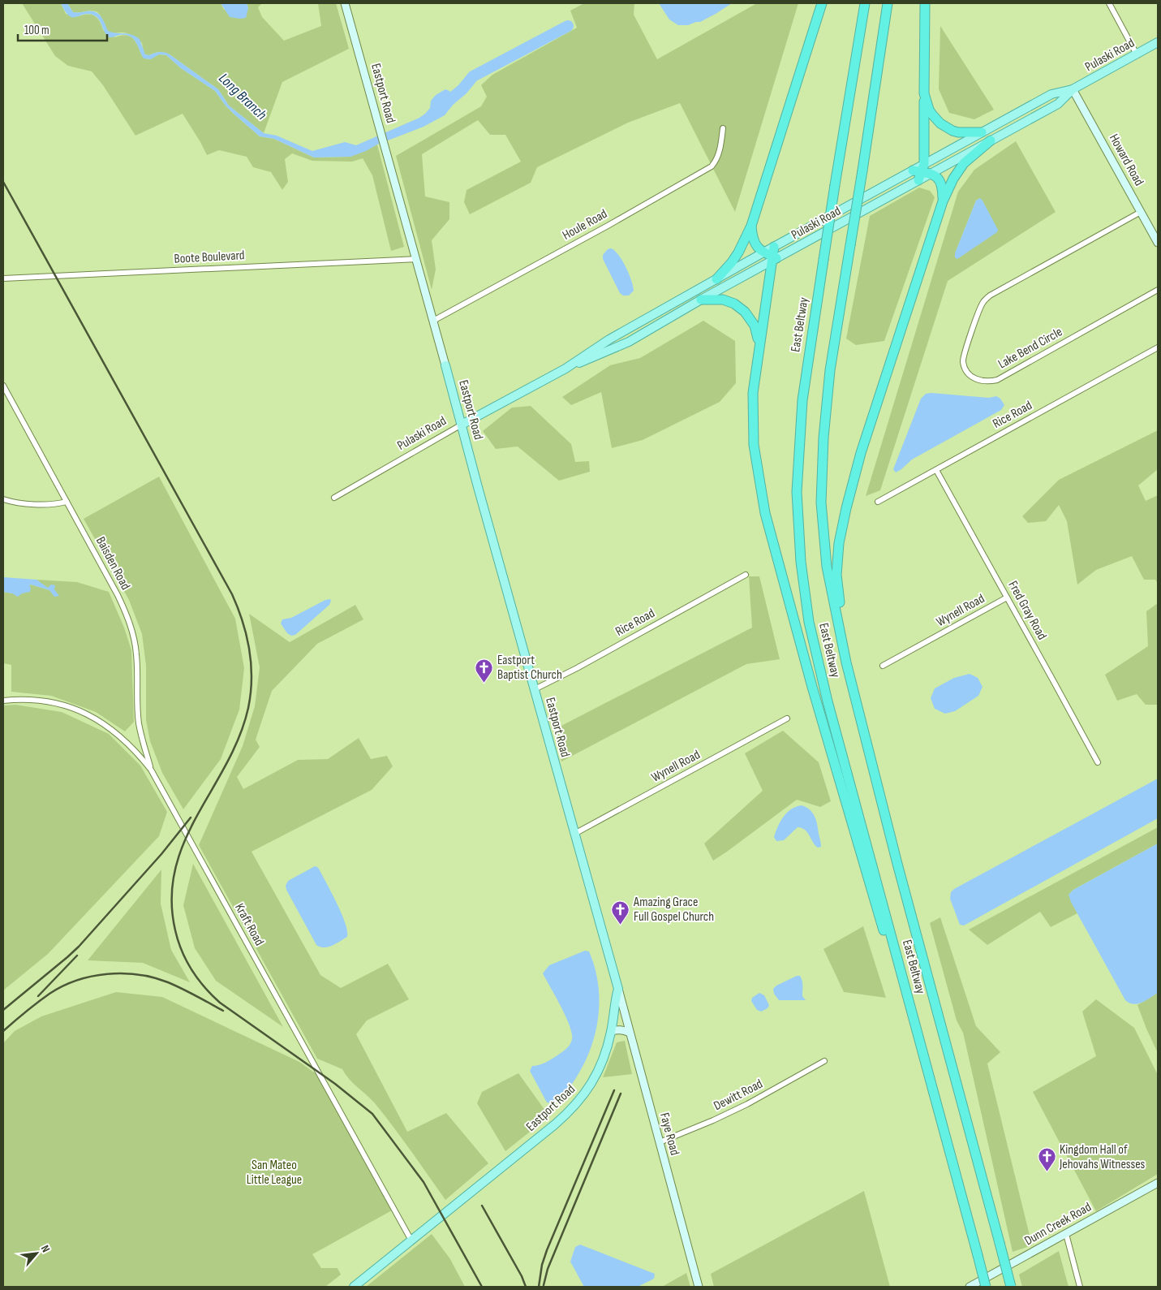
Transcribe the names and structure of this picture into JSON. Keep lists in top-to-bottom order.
{
  "streets": {
    "highway": ["East Beltway"],
    "main road": ["Pulaski Road", "Eastport Road"],
    "street": [
      "Howard Road",
      "Houle Road",
      "Boote Boulevard",
      "Lake Bend Circle",
      "Rice Road",
      "Baisden Road",
      "Wynell Road",
      "Fred Gray Road",
      "Kraft Road",
      "Dewitt Road",
      "Faye Road",
      "Dunn Creek Road"
    ]
  },
  "crossings": [
    ["Pulaski Road", "Eastport Road"],
    ["Pulaski Road", "Howard Road"],
    ["Eastport Road", "Houle Road"],
    ["Eastport Road", "Boote Boulevard"],
    ["Eastport Road", "Rice Road"],
    ["Eastport Road", "Wynell Road"],
    ["Eastport Road", "Kraft Road"],
    ["Eastport Road", "Faye Road"],
    ["Howard Road", "Lake Bend Circle"],
    ["Rice Road", "Fred Gray Road"],
    ["Baisden Road", "Kraft Road"],
    ["Wynell Road", "Fred Gray Road"],
    ["Dewitt Road", "Faye Road"]
  ],
  "water": ["Long Branch"],
  "parks": ["San Mateo Little League"],
  "places": {
    "church": ["Eastport Baptist Church", "Amazing Grace Full Gospel Church", "Kingdom Hall of Jehovahs Witnesses"]
  },
  "scale_bar": "100 m",
  "north": "top right"
}
